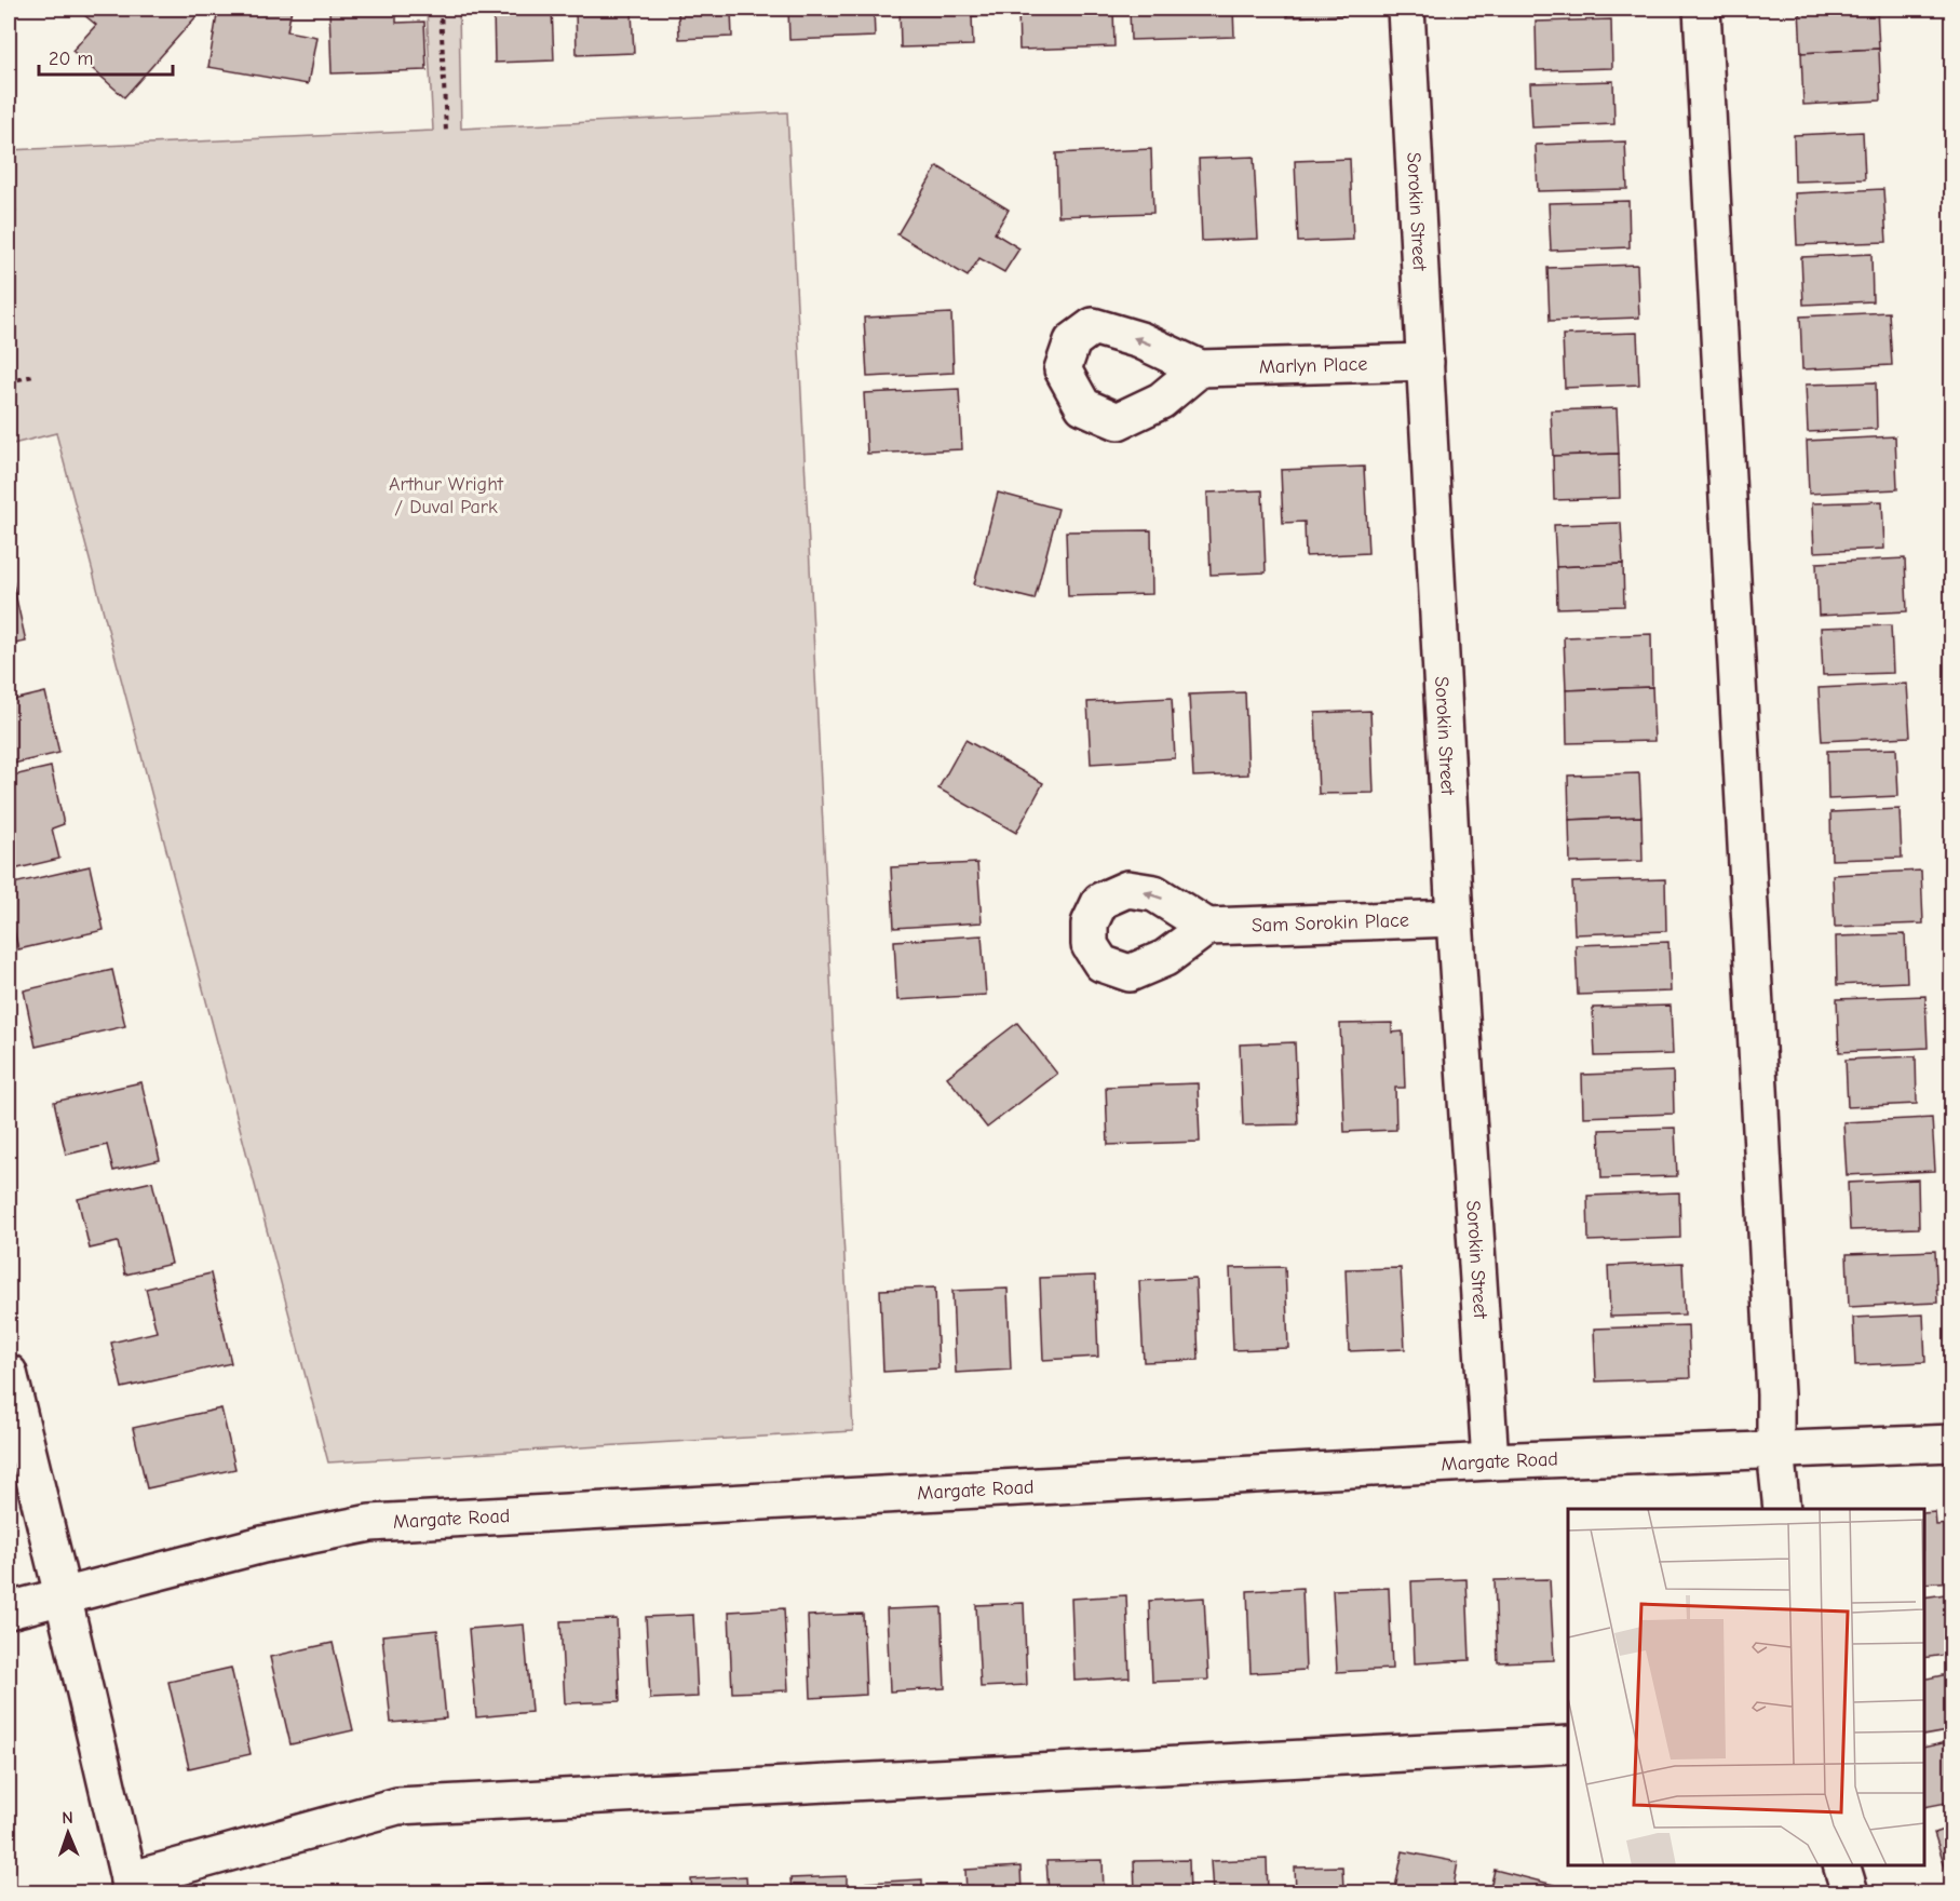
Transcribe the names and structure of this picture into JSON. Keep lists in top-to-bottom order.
{
  "streets": {
    "street": [
      "Sorokin Street",
      "Marlyn Place",
      "Sam Sorokin Place",
      "Margate Road"
    ]
  },
  "crossings": [
    ["Sorokin Street", "Marlyn Place"],
    ["Sorokin Street", "Sam Sorokin Place"],
    ["Sorokin Street", "Margate Road"]
  ],
  "parks": ["Arthur Wright / Duval Park"],
  "scale_bar": "20 m",
  "north": "top"
}
